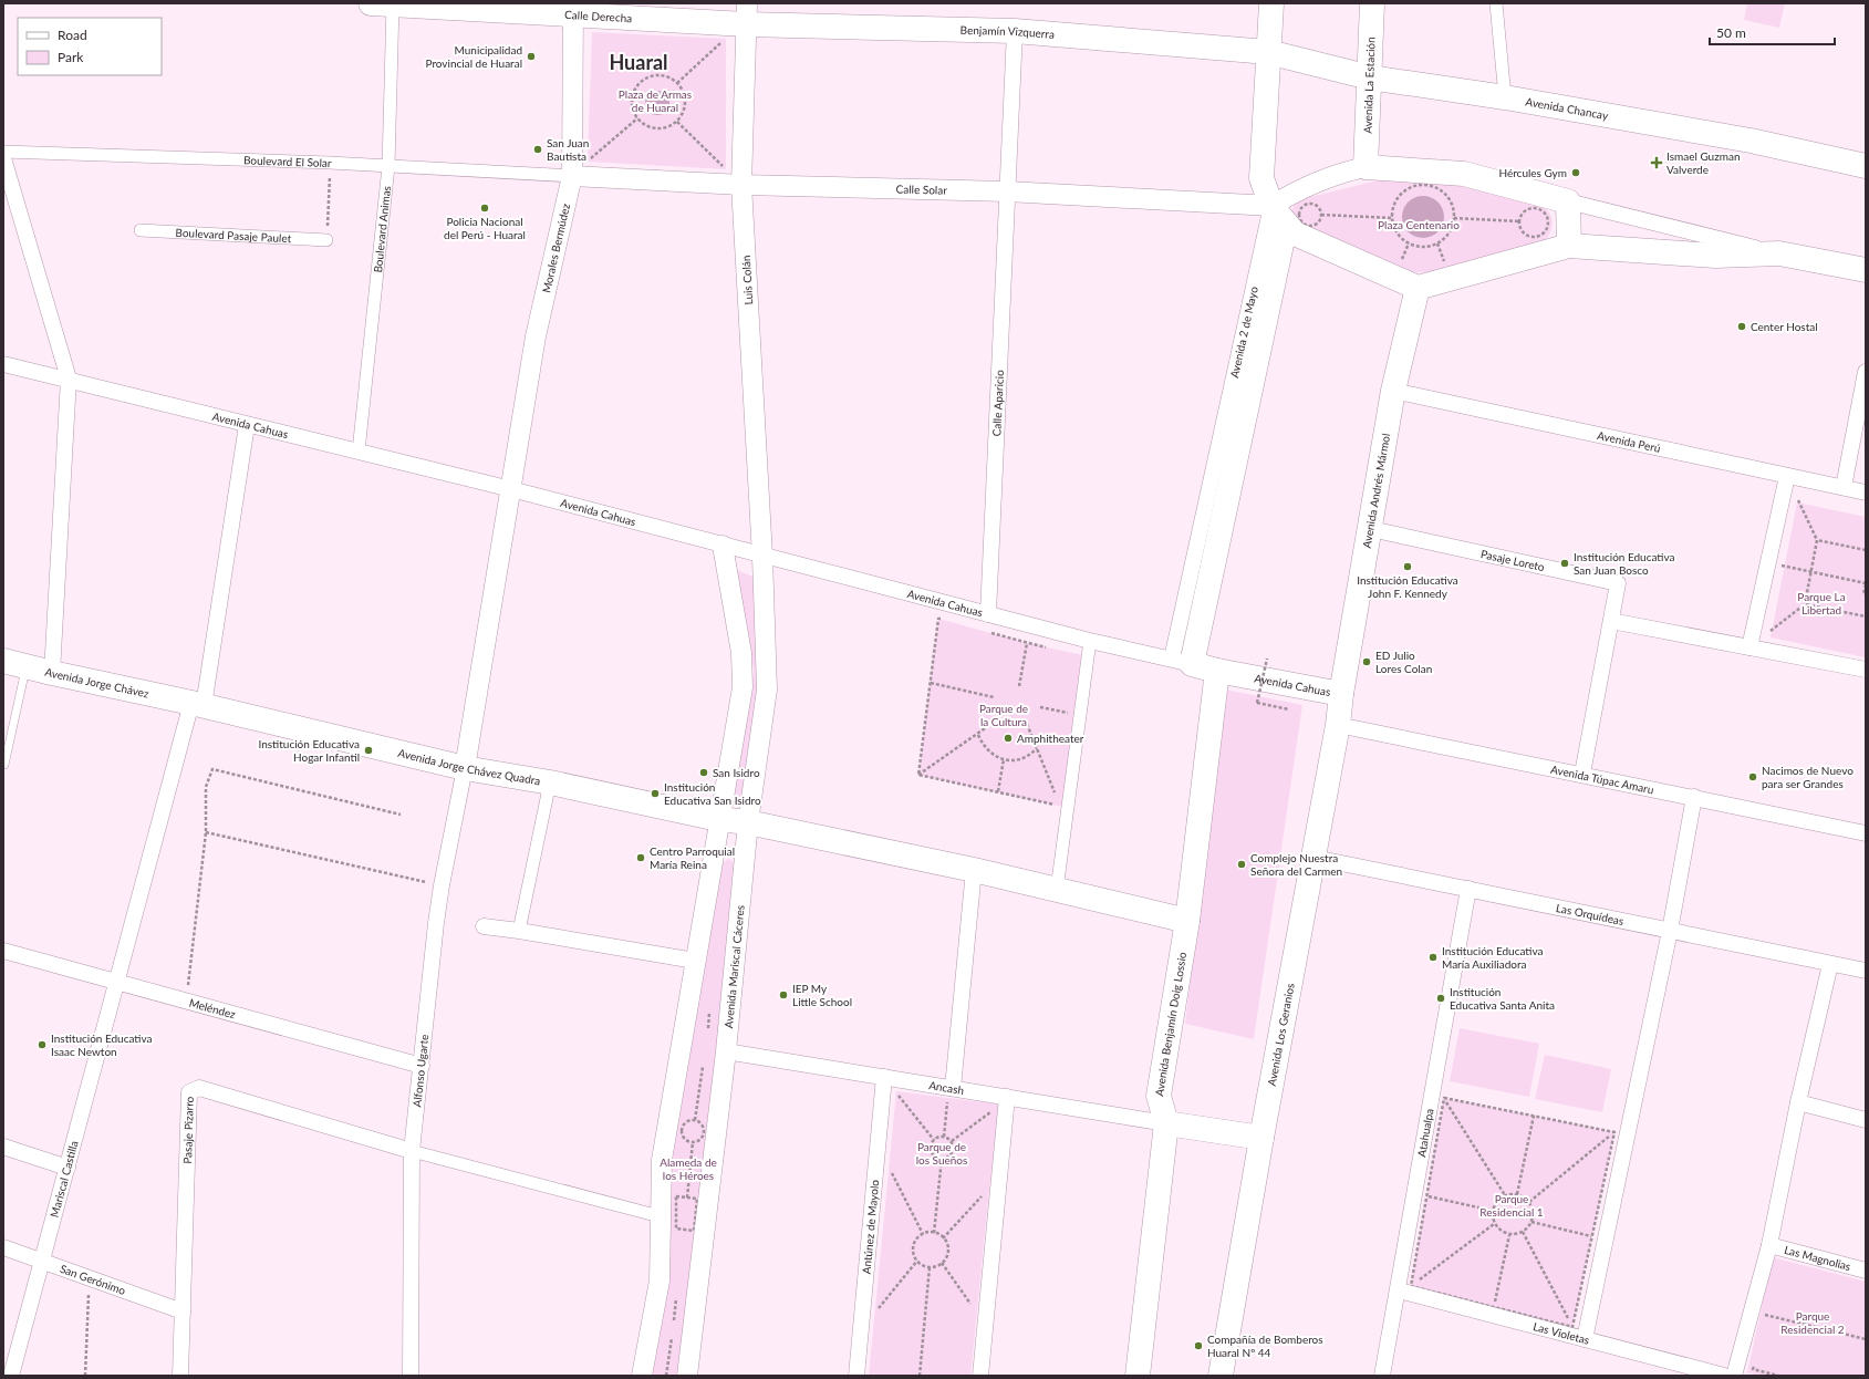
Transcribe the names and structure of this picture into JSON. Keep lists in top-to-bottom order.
{
  "streets": {
    "main road": [
      "Calle Derecha",
      "Benjamín Vizquerra",
      "Avenida La Estación",
      "Avenida Chancay",
      "Avenida 2 de Mayo",
      "Avenida Cahuas",
      "Avenida Andrés Mármol",
      "Avenida Jorge Chávez",
      "Avenida Jorge Chávez Quadra",
      "Avenida Benjamín Doig Lossio",
      "Avenida Los Geranios"
    ],
    "street": [
      "Boulevard El Solar",
      "Calle Solar",
      "Boulevard Animas",
      "Boulevard Pasaje Paulet",
      "Morales Bermúdez",
      "Luis Colán",
      "Calle Aparicio",
      "Avenida Perú",
      "Pasaje Loreto",
      "Avenida Túpac Amaru",
      "Las Orquídeas",
      "Avenida Mariscal Cáceres",
      "Meléndez",
      "Alfonso Ugarte",
      "Ancash",
      "Pasaje Pizarro",
      "Atahualpa",
      "Mariscal Castilla",
      "Antúnez de Mayolo",
      "Las Magnolias",
      "San Gerónimo",
      "Las Violetas"
    ]
  },
  "crossings": [
    ["Calle Derecha", "Benjamín Vizquerra"],
    ["Calle Derecha", "Boulevard Animas"],
    ["Calle Derecha", "Morales Bermúdez"],
    ["Calle Derecha", "Luis Colán"],
    ["Benjamín Vizquerra", "Avenida Chancay"],
    ["Benjamín Vizquerra", "Luis Colán"],
    ["Benjamín Vizquerra", "Calle Aparicio"],
    ["Avenida La Estación", "Avenida Chancay"],
    ["Boulevard El Solar", "Calle Solar"],
    ["Boulevard El Solar", "Boulevard Animas"],
    ["Boulevard El Solar", "Morales Bermúdez"],
    ["Calle Solar", "Morales Bermúdez"],
    ["Calle Solar", "Luis Colán"],
    ["Calle Solar", "Avenida 2 de Mayo"],
    ["Calle Solar", "Calle Aparicio"],
    ["Boulevard Animas", "Avenida Cahuas"],
    ["Morales Bermúdez", "Avenida Cahuas"],
    ["Morales Bermúdez", "Avenida Jorge Chávez Quadra"],
    ["Morales Bermúdez", "Alfonso Ugarte"],
    ["Luis Colán", "Avenida Cahuas"],
    ["Luis Colán", "Avenida Mariscal Cáceres"],
    ["Avenida 2 de Mayo", "Avenida Cahuas"],
    ["Calle Aparicio", "Avenida Cahuas"],
    ["Avenida Cahuas", "Avenida Andrés Mármol"],
    ["Avenida Cahuas", "Avenida Mariscal Cáceres"],
    ["Avenida Cahuas", "Avenida Benjamín Doig Lossio"],
    ["Avenida Cahuas", "Avenida Los Geranios"],
    ["Avenida Cahuas", "Mariscal Castilla"],
    ["Avenida Perú", "Avenida Andrés Mármol"],
    ["Avenida Andrés Mármol", "Pasaje Loreto"],
    ["Avenida Andrés Mármol", "Avenida Los Geranios"],
    ["Avenida Jorge Chávez", "Avenida Jorge Chávez Quadra"],
    ["Avenida Jorge Chávez", "Mariscal Castilla"],
    ["Avenida Jorge Chávez Quadra", "Avenida Mariscal Cáceres"],
    ["Avenida Jorge Chávez Quadra", "Avenida Benjamín Doig Lossio"],
    ["Avenida Jorge Chávez Quadra", "Alfonso Ugarte"],
    ["Avenida Jorge Chávez Quadra", "Mariscal Castilla"],
    ["Avenida Túpac Amaru", "Avenida Los Geranios"],
    ["Las Orquídeas", "Avenida Los Geranios"],
    ["Las Orquídeas", "Atahualpa"],
    ["Avenida Mariscal Cáceres", "Ancash"],
    ["Meléndez", "Alfonso Ugarte"],
    ["Meléndez", "Mariscal Castilla"],
    ["Avenida Benjamín Doig Lossio", "Ancash"],
    ["Alfonso Ugarte", "Pasaje Pizarro"],
    ["Ancash", "Antúnez de Mayolo"],
    ["Pasaje Pizarro", "San Gerónimo"],
    ["Atahualpa", "Las Violetas"],
    ["Mariscal Castilla", "San Gerónimo"]
  ],
  "districts": ["Huaral"],
  "parks": [
    "Plaza de Armas de Huaral",
    "Plaza Centenario",
    "Parque La Libertad",
    "Parque de la Cultura",
    "Parque de los Sueños",
    "Alameda de los Héroes",
    "Parque Residencial 1",
    "Parque Residencial 2"
  ],
  "places": {
    "other": [
      "Municipalidad Provincial de Huaral",
      "San Juan Bautista",
      "Hércules Gym",
      "Policia Nacional del Perú - Huaral",
      "Center Hostal",
      "Institución Educativa San Juan Bosco",
      "Institución Educativa John F. Kennedy",
      "ED Julio Lores Colan",
      "Amphitheater",
      "Institución Educativa Hogar Infantil",
      "San Isidro",
      "Nacimos de Nuevo para ser Grandes",
      "Institución Educativa San Isidro",
      "Centro Parroquial María Reina",
      "Complejo Nuestra Señora del Carmen",
      "Institución Educativa María Auxiliadora",
      "IEP My Little School",
      "Institución Educativa Santa Anita",
      "Institución Educativa Isaac Newton",
      "Compañía de Bomberos Huaral Nº 44"
    ],
    "health": ["Ismael Guzman Valverde"]
  },
  "legend": ["Road", "Park"],
  "scale_bar": "50 m"
}
